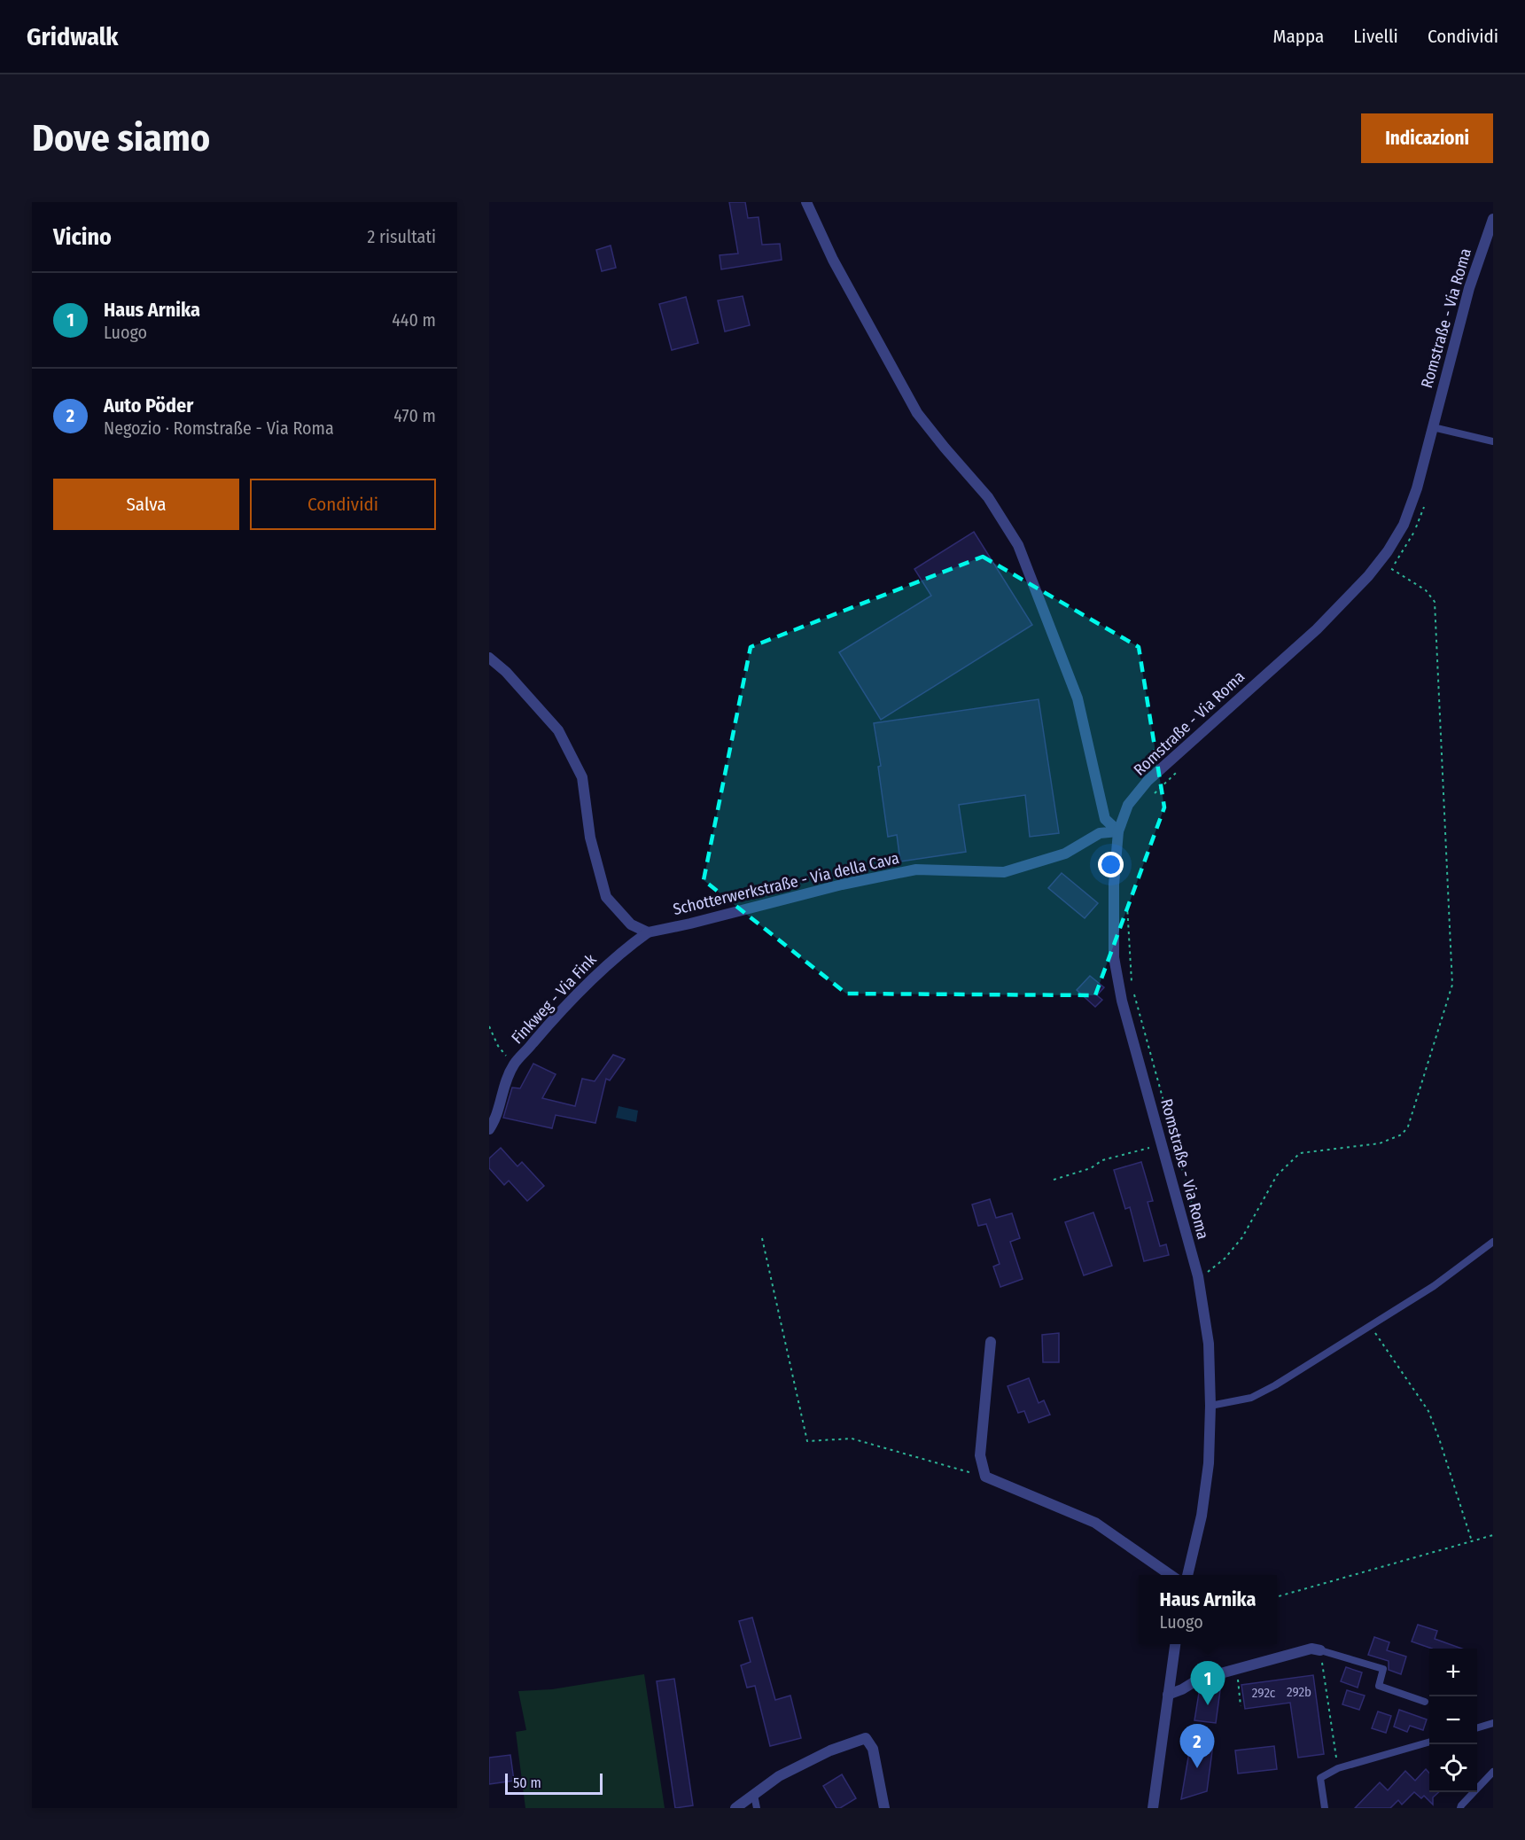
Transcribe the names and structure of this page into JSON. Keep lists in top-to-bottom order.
{
  "streets": {
    "street": ["Romstraße - Via Roma", "Schotterwerkstraße - Via della Cava", "Finkweg - Via Fink"]
  },
  "crossings": [
    ["Romstraße - Via Roma", "Schotterwerkstraße - Via della Cava"],
    ["Schotterwerkstraße - Via della Cava", "Finkweg - Via Fink"]
  ],
  "house_numbers": ["292b", "292c"],
  "scale_bar": "50 m",
  "page": {
    "header": "Gridwalk",
    "nav": ["Mappa", "Livelli", "Condividi"],
    "buttons": [
      "Indicazioni",
      ["Salva", "Condividi"]
    ],
    "title": "Dove siamo",
    "heading": ["Vicino", "2 risultati"],
    "list": [
      {
        "mark": "1",
        "name": "Haus Arnika",
        "note": "Luogo",
        "value": "440 m"
      },
      {
        "mark": "2",
        "name": "Auto Pöder",
        "note": "Negozio · Romstraße - Via Roma",
        "value": "470 m"
      }
    ],
    "popup": ["Haus Arnika", "Luogo"],
    "map_buttons": ["+", "−"],
    "pins": ["1", "2"],
    "scale": "50 m"
  }
}
